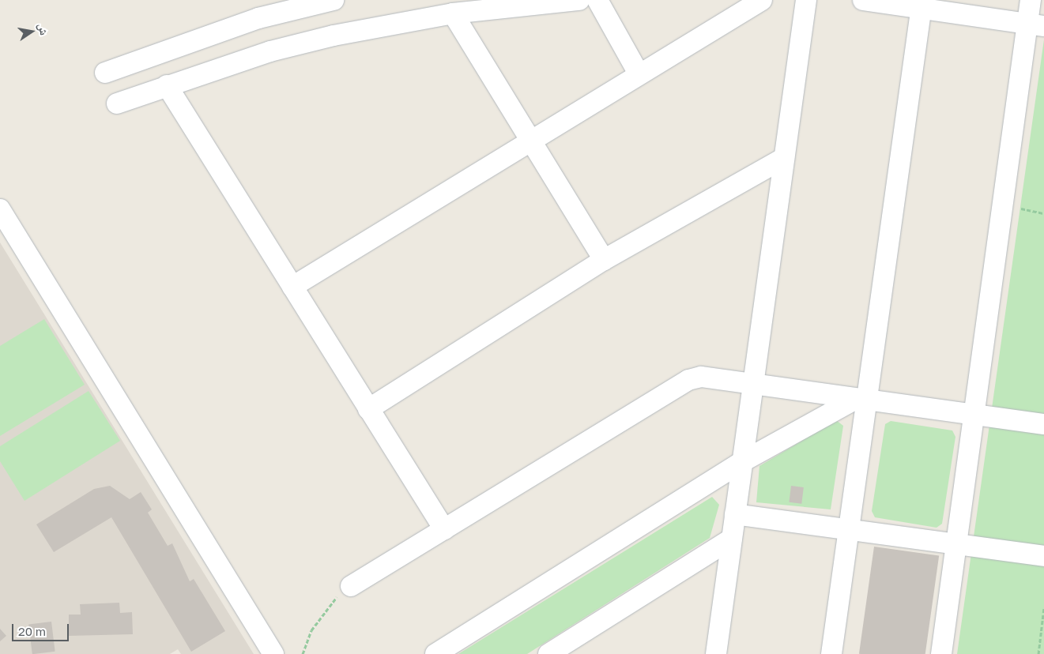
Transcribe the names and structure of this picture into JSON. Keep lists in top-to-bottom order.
{
  "scale_bar": "20 m",
  "north": "right"
}
